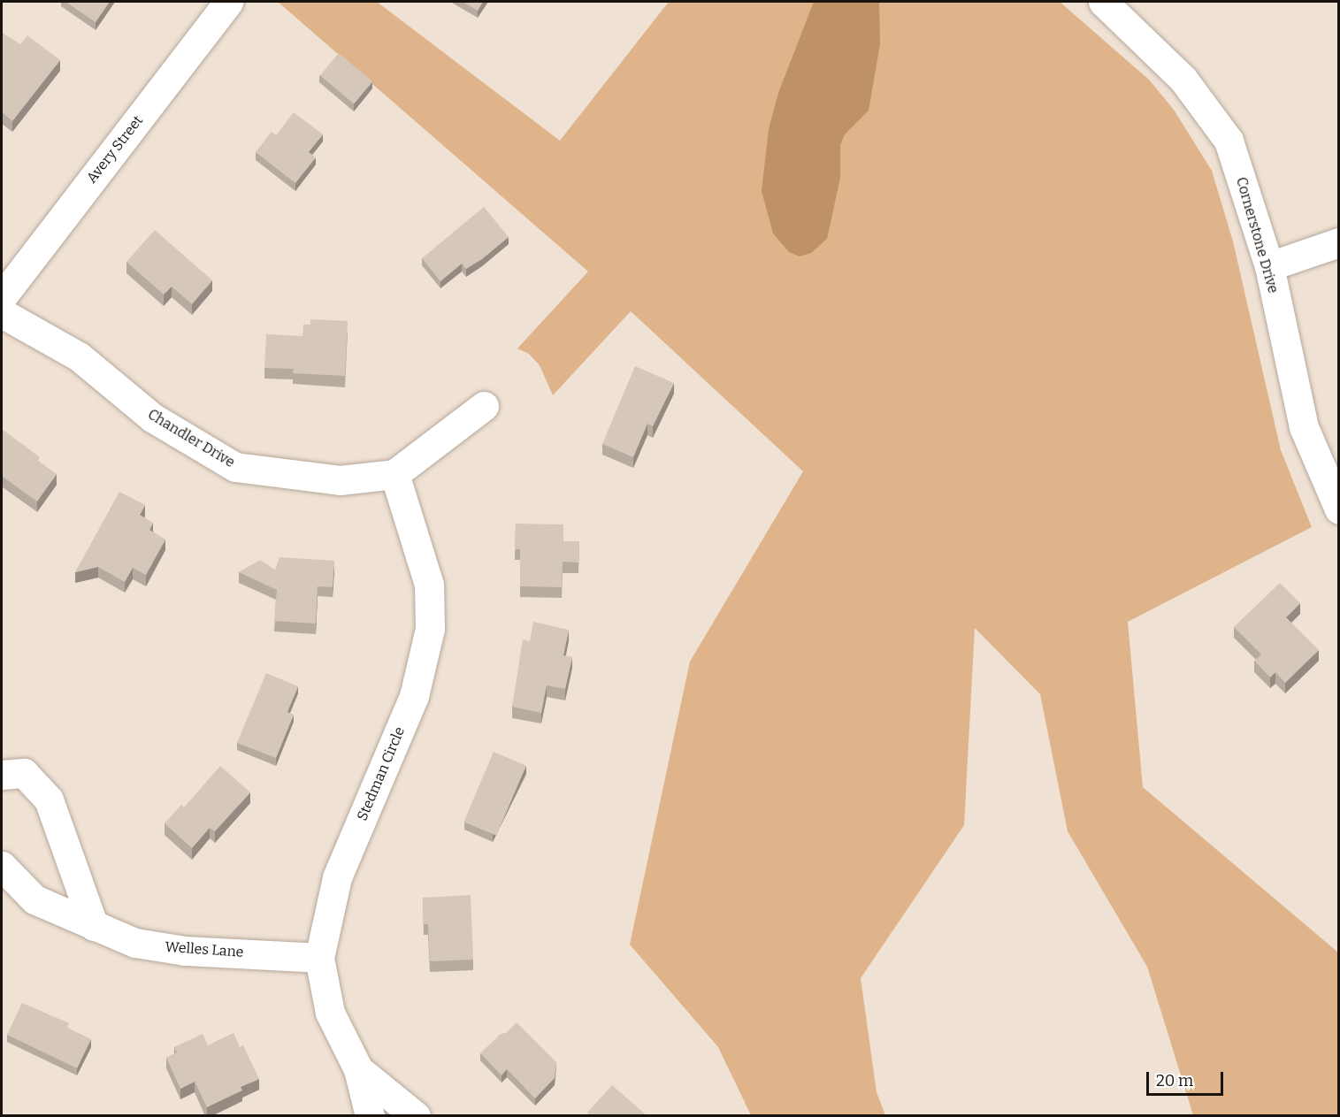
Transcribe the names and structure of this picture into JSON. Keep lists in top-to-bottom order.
{
  "streets": {
    "street": [
      "Avery Street",
      "Cornerstone Drive",
      "Chandler Drive",
      "Stedman Circle",
      "Welles Lane"
    ]
  },
  "crossings": [
    ["Chandler Drive", "Stedman Circle"],
    ["Stedman Circle", "Welles Lane"]
  ],
  "scale_bar": "20 m"
}
